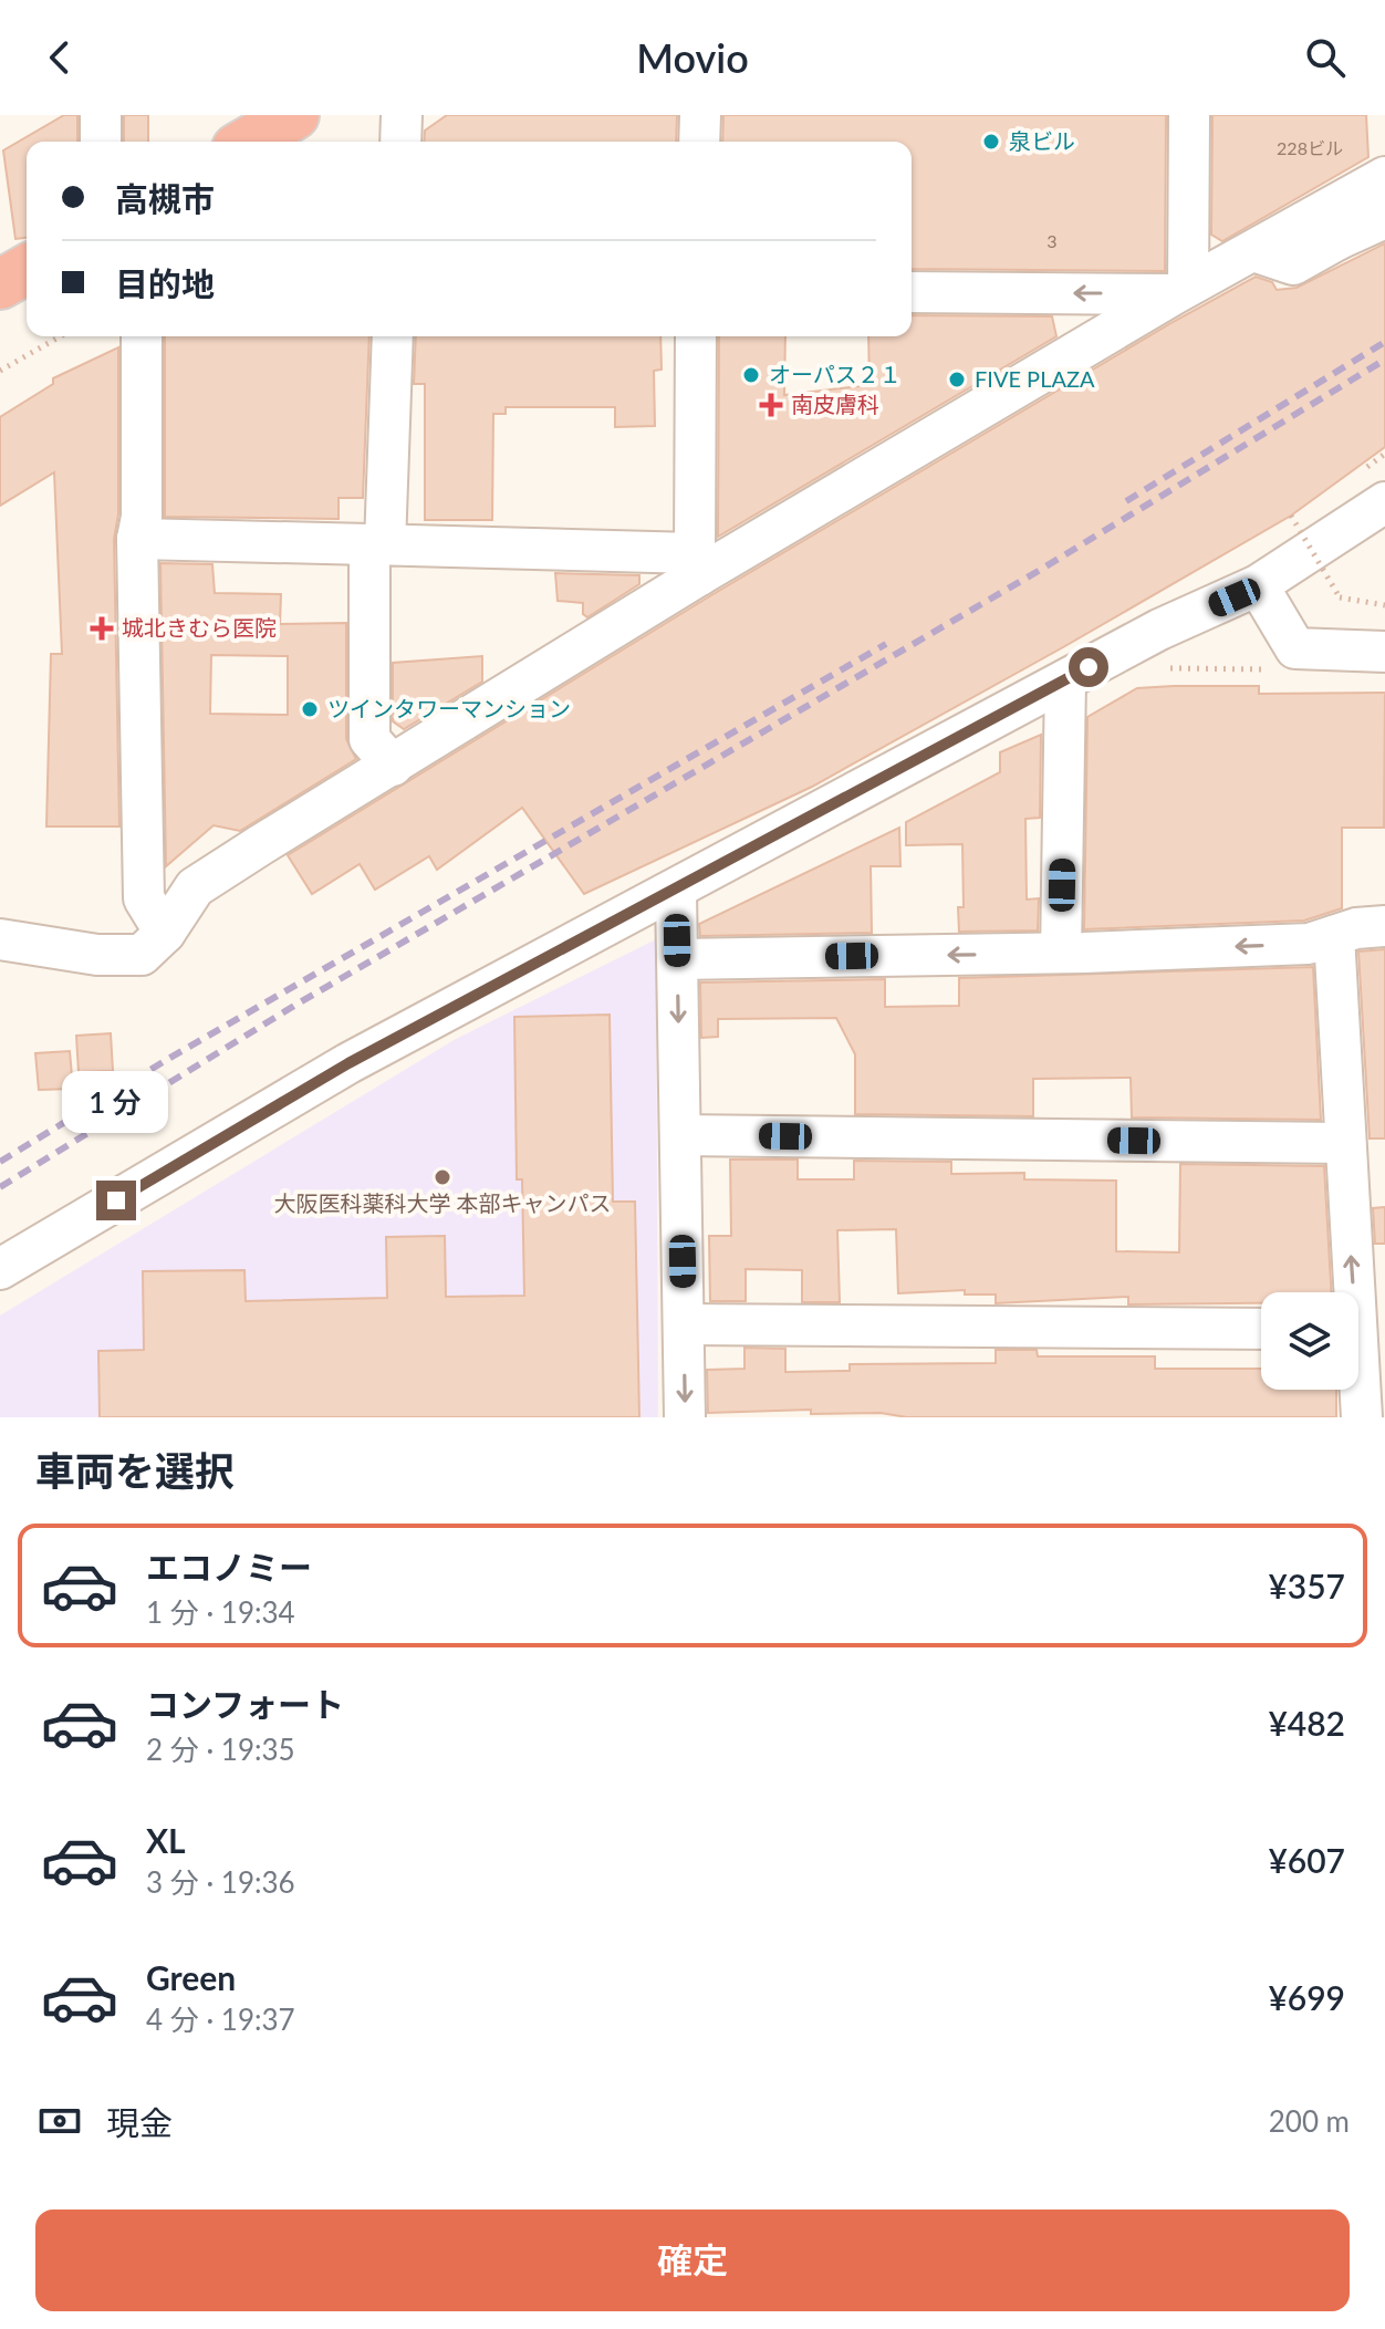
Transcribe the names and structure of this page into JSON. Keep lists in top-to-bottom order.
{
  "places": {
    "other": [
      "泉ビル",
      "オーパス２１",
      "FIVE PLAZA",
      "ツインタワーマンション",
      "大阪医科薬科大学 本部キャンパス"
    ],
    "health": ["南皮膚科", "城北きむら医院"]
  },
  "house_numbers": ["228ビル", "3"],
  "page": {
    "header": "Movio",
    "banner": ["高槻市", "目的地"],
    "bubble": "1 分",
    "heading": "車両を選択",
    "list": [
      {
        "name": "エコノミー",
        "note": "1 分 · 19:34",
        "value": "¥357"
      },
      {
        "name": "コンフォート",
        "note": "2 分 · 19:35",
        "value": "¥482"
      },
      {
        "name": "XL",
        "note": "3 分 · 19:36",
        "value": "¥607"
      },
      {
        "name": "Green",
        "note": "4 分 · 19:37",
        "value": "¥699"
      }
    ],
    "pay": ["現金", "200 m"],
    "buttons": "確定"
  }
}
